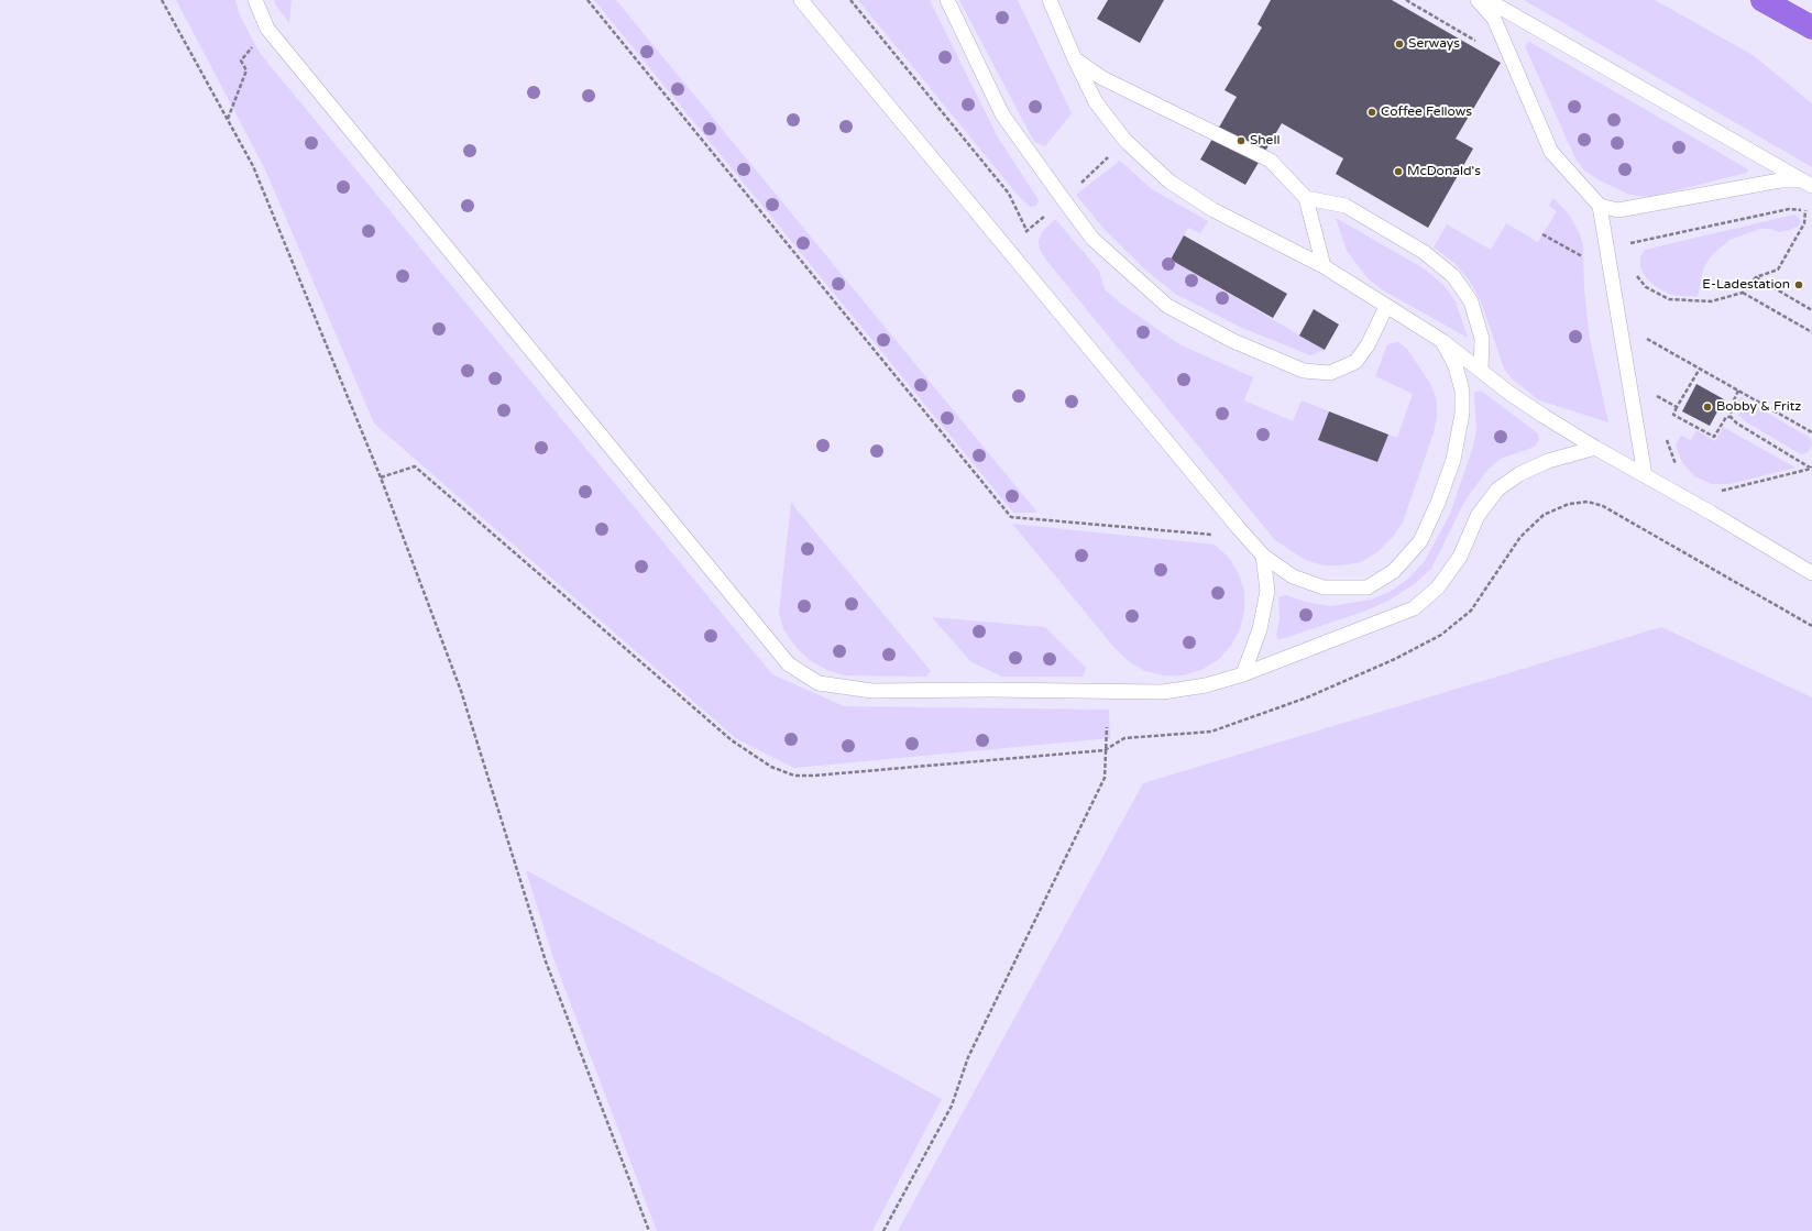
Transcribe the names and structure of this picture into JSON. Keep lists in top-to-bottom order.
{
  "places": [
    "Serways",
    "Coffee Fellows",
    "Shell",
    "McDonald's",
    "E-Ladestation",
    "Bobby & Fritz"
  ]
}
